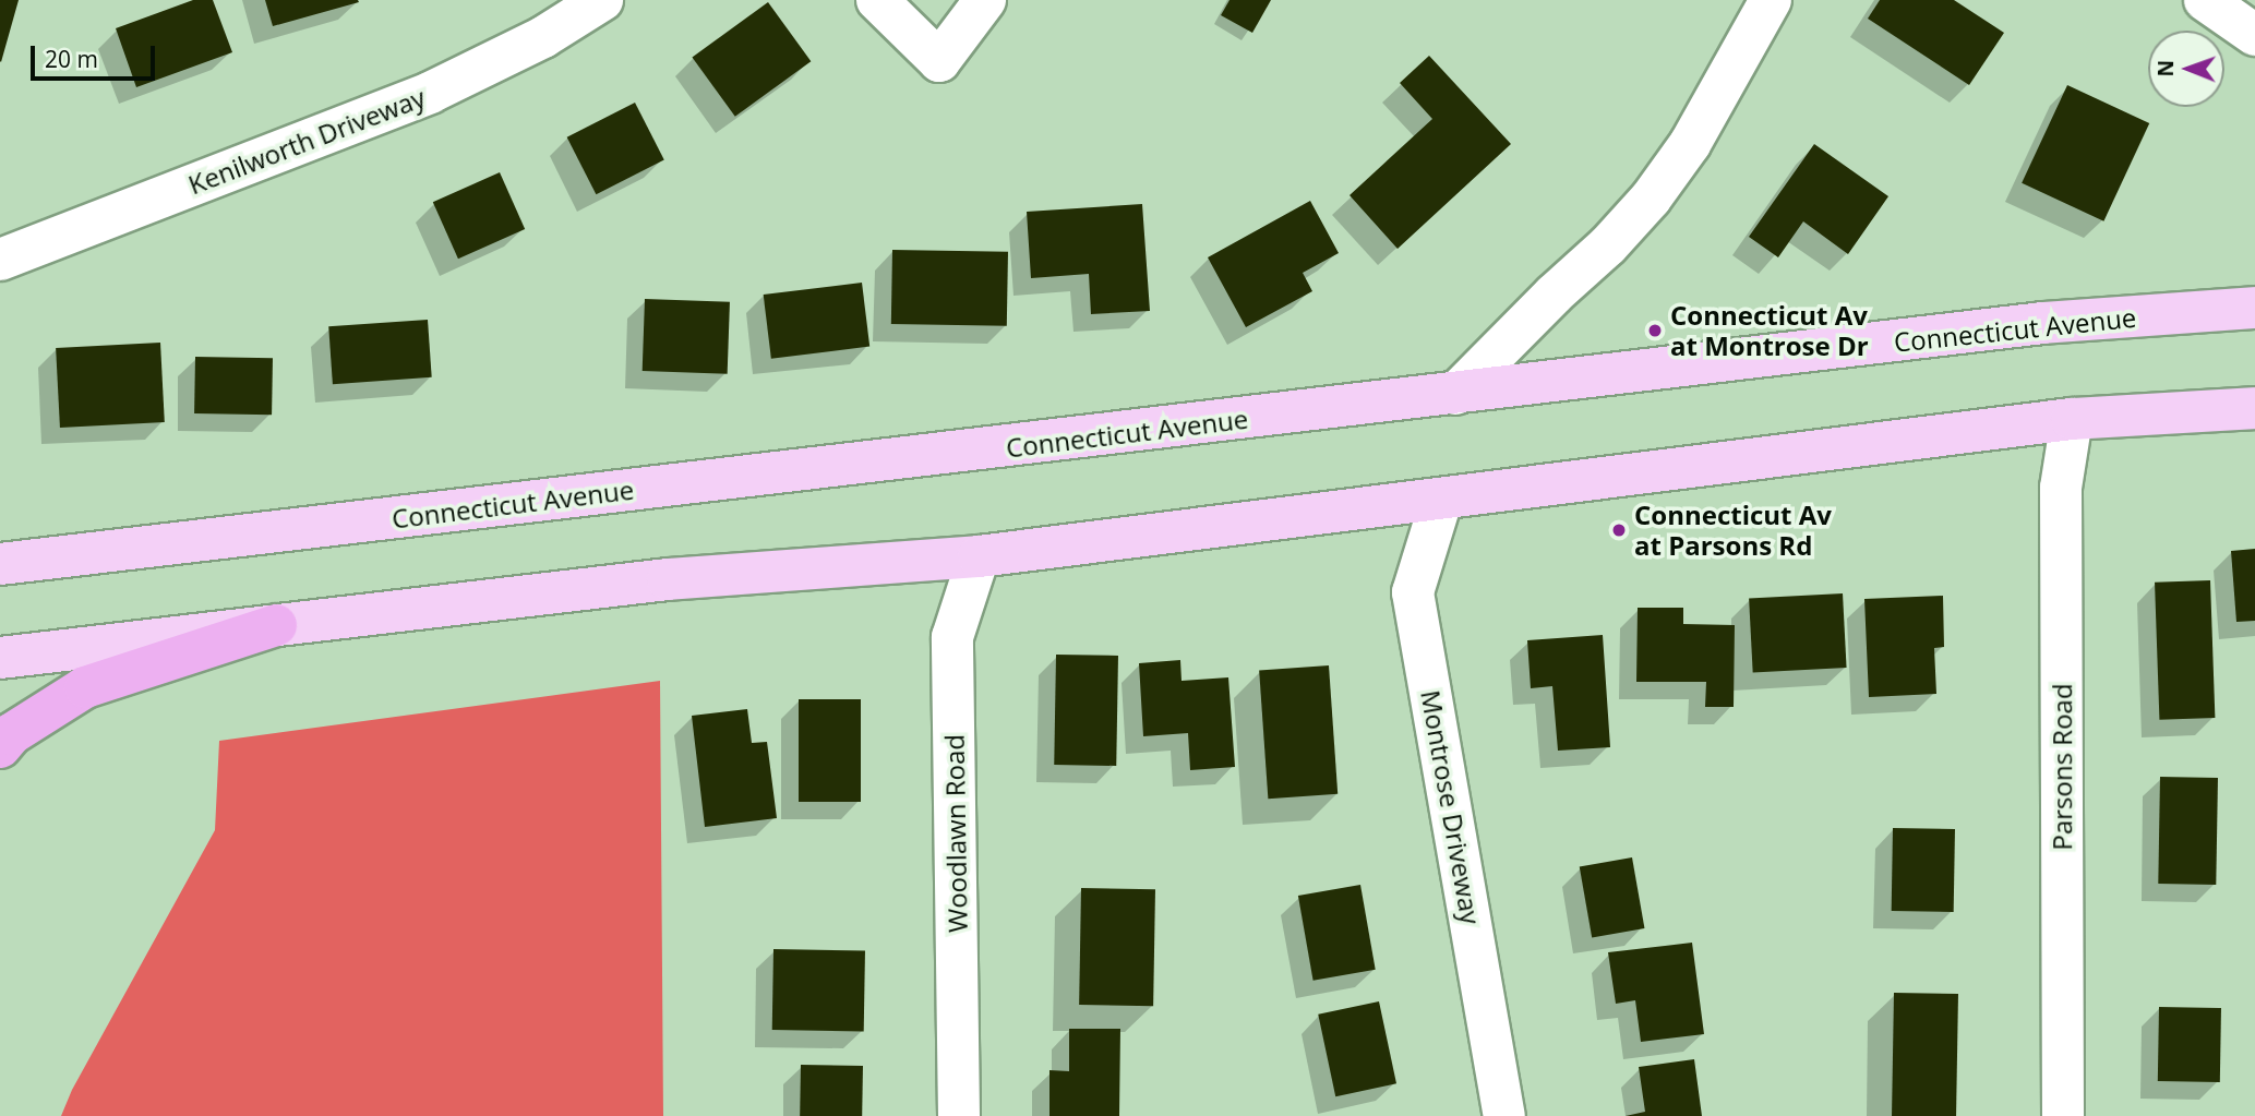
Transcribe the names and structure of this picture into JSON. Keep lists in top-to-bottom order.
{
  "streets": {
    "main road": ["Connecticut Avenue"],
    "street": [
      "Kenilworth Driveway",
      "Parsons Road",
      "Montrose Driveway",
      "Woodlawn Road"
    ]
  },
  "places": ["Connecticut Av at Montrose Dr", "Connecticut Av at Parsons Rd"],
  "scale_bar": "20 m",
  "north": "left"
}
